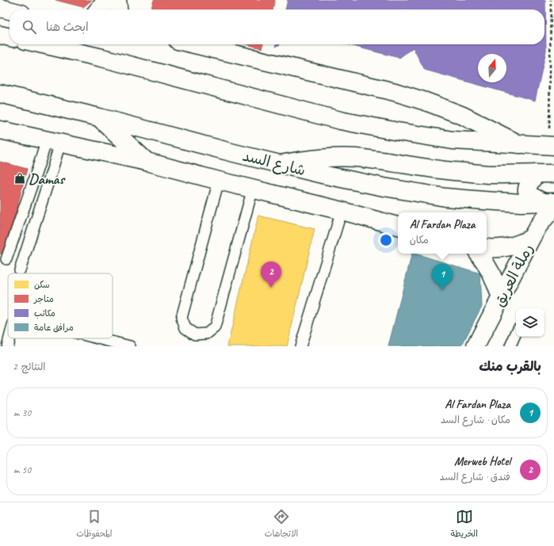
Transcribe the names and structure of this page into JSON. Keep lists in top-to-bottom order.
{
  "streets": {
    "main road": ["شارع السد", "رملة العريق"]
  },
  "crossings": [
    ["شارع السد", "رملة العريق"]
  ],
  "places": {
    "shop": ["Damas"]
  },
  "legend": [
    "سكن",
    "متاجر",
    "مكاتب",
    "مرافق عامة"
  ],
  "north": "top",
  "page": {
    "search": "ابحث هنا",
    "popup": ["Al Fardan Plaza", "مكان"],
    "pins": ["2", "1"],
    "heading": ["بالقرب منك", "النتائج: 2"],
    "list": [
      {
        "mark": "1",
        "name": "Al Fardan Plaza",
        "note": "مكان · شارع السد",
        "value": "30 m"
      },
      {
        "mark": "2",
        "name": "Merweb Hotel",
        "note": "فندق · شارع السد",
        "value": "50 m"
      }
    ],
    "nav": ["الخريطة", "الاتجاهات", "المحفوظات"]
  }
}
